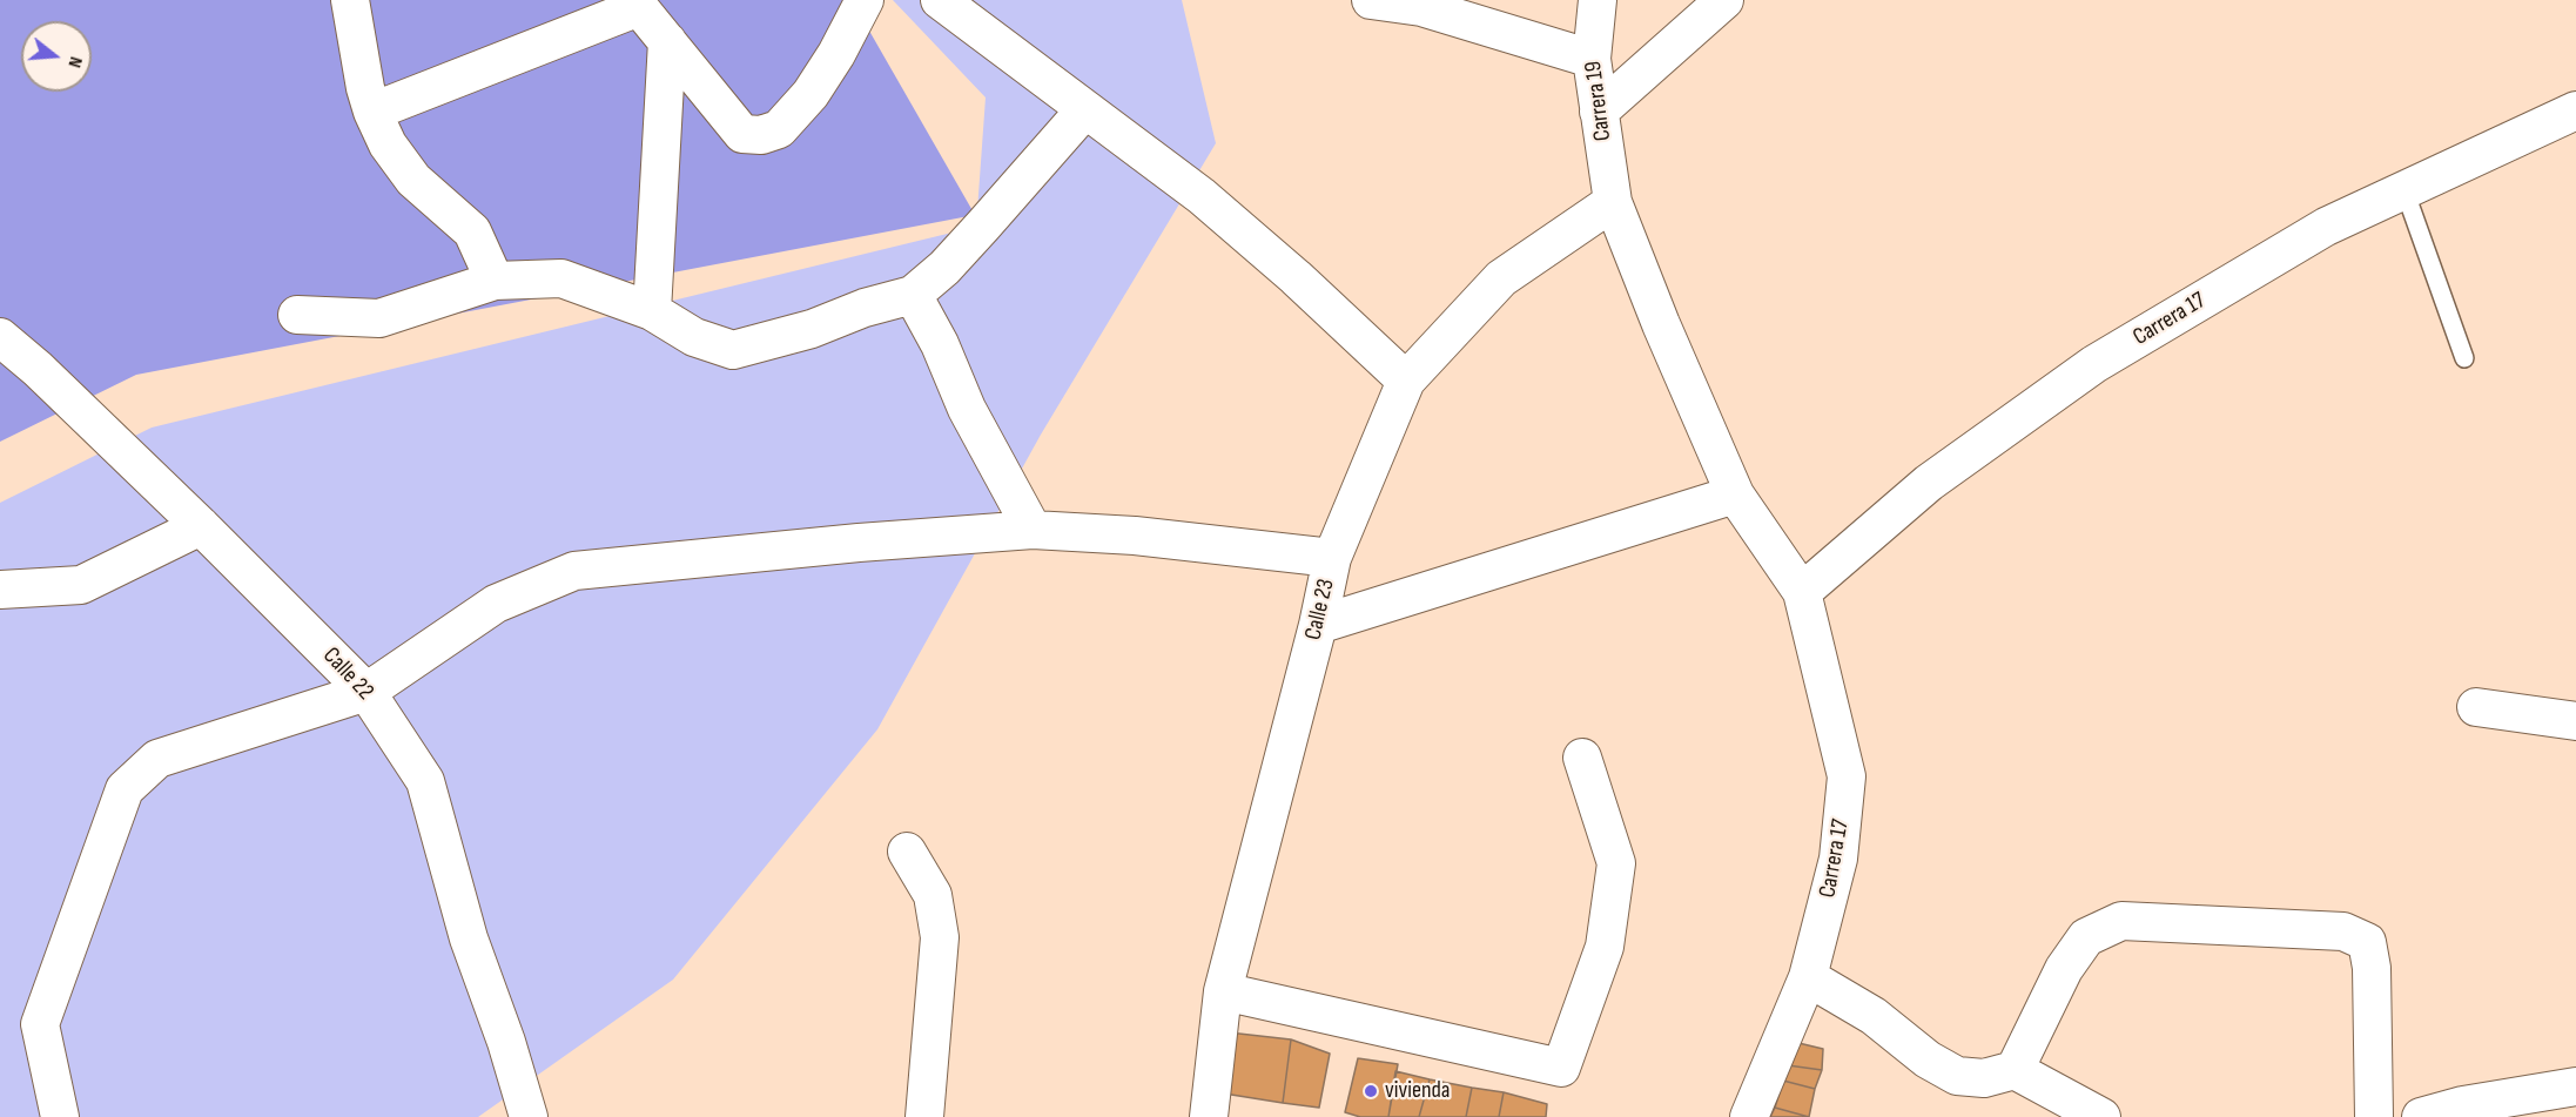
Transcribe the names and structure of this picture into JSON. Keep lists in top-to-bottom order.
{
  "streets": {
    "street": [
      "Carrera 19",
      "Carrera 17",
      "Calle 23",
      "Calle 22"
    ]
  },
  "crossings": [
    ["Carrera 19", "Carrera 17"],
    ["Carrera 19", "Calle 23"],
    ["Carrera 17", "Calle 23"]
  ],
  "places": ["vivienda"],
  "north": "right"
}
